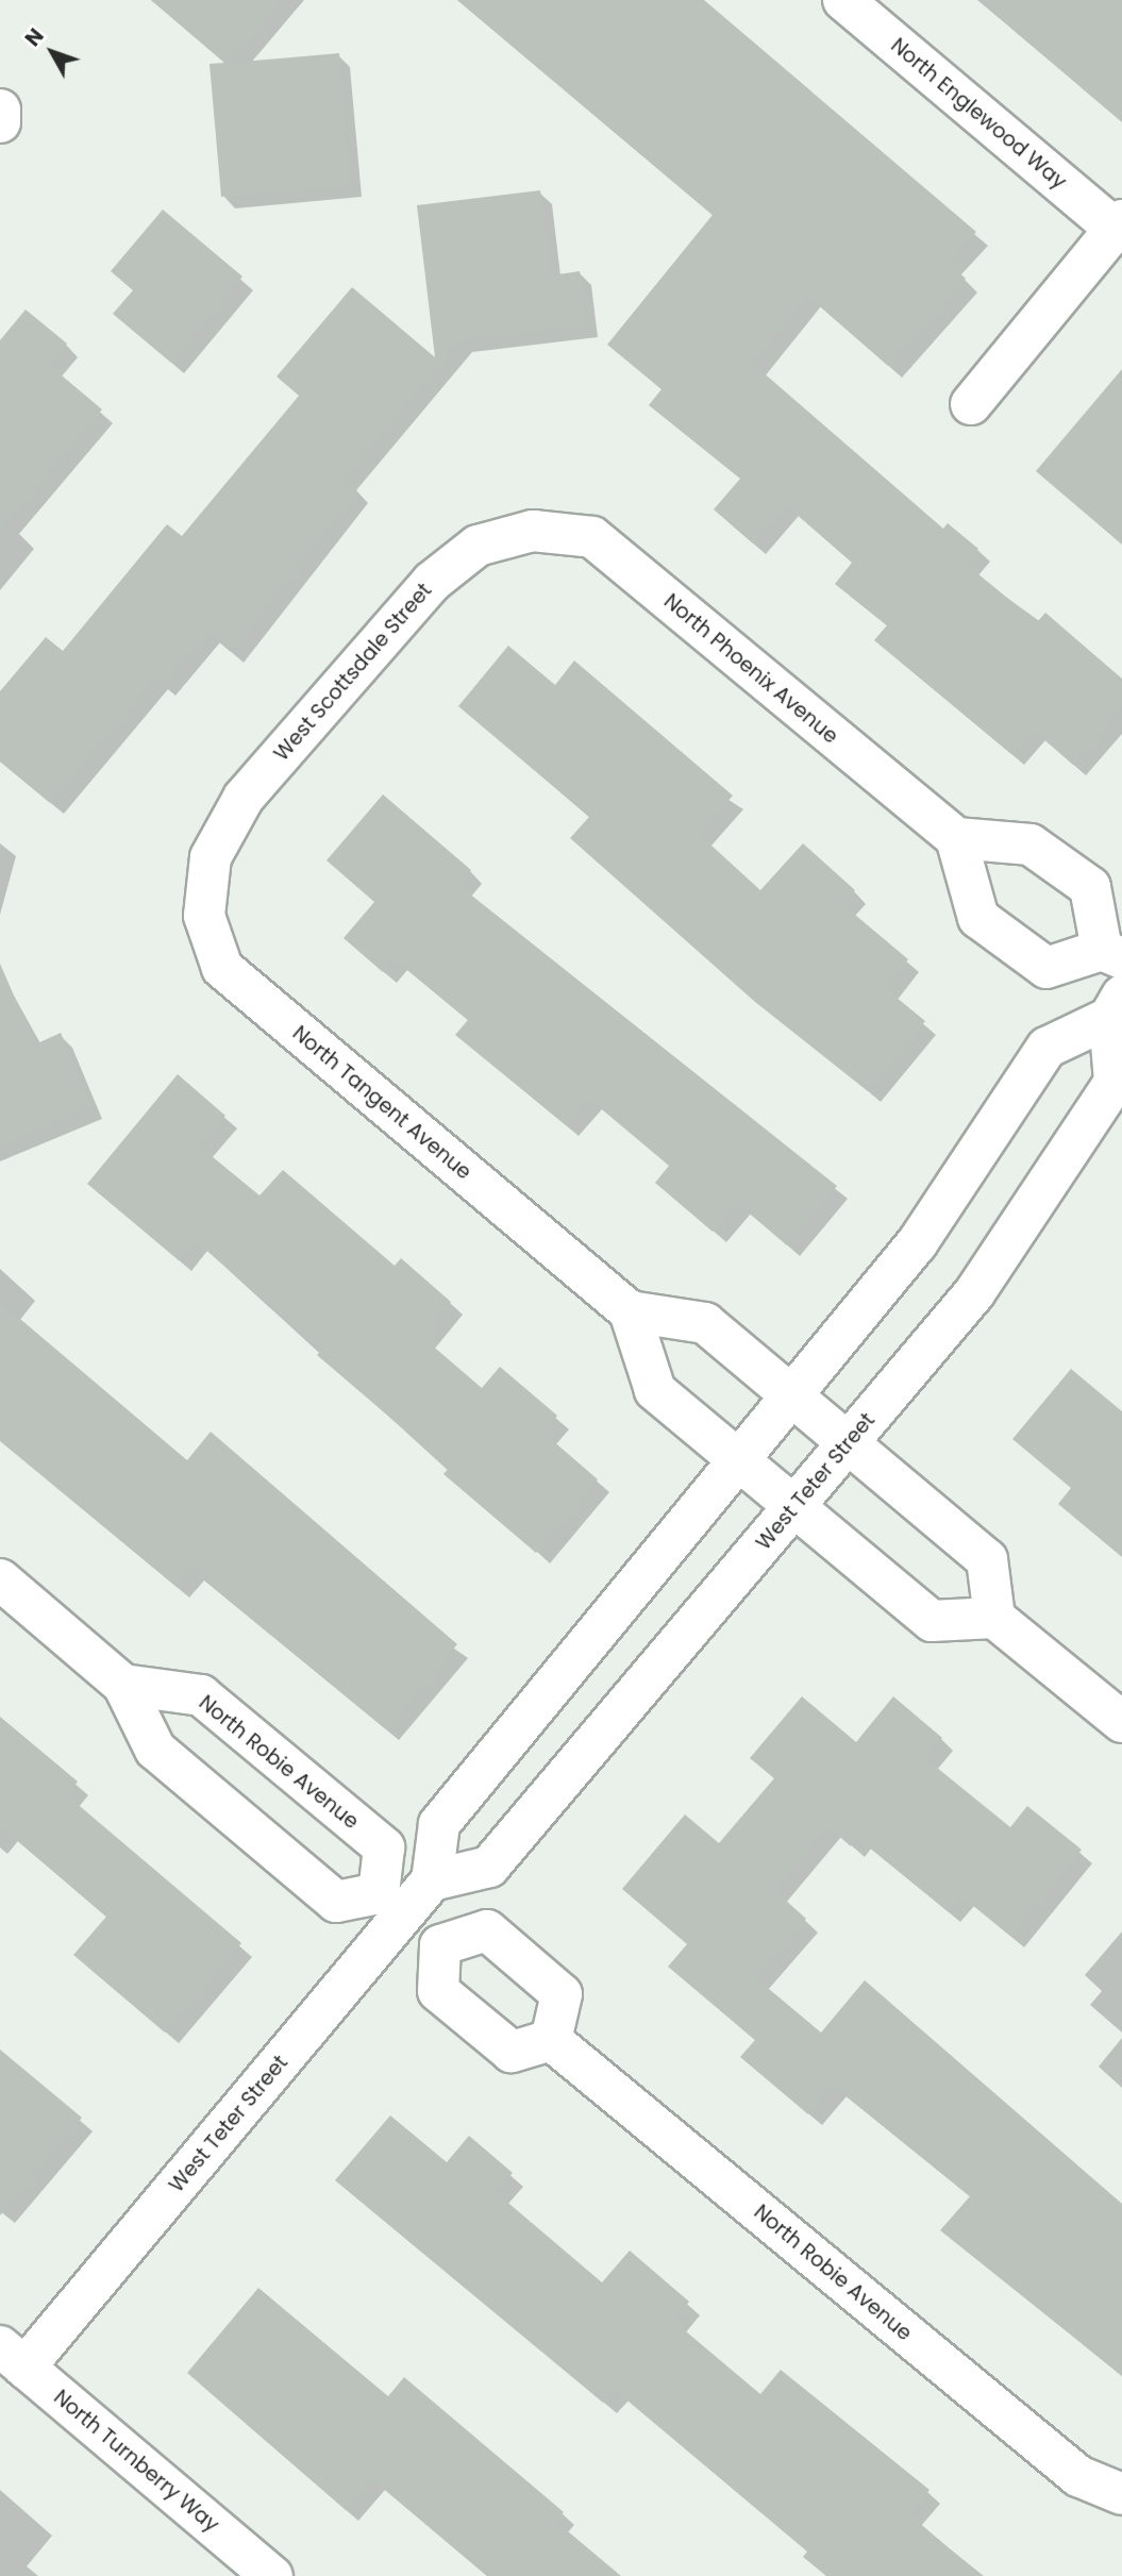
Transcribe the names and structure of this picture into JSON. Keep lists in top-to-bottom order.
{
  "streets": {
    "street": [
      "North Englewood Way",
      "North Phoenix Avenue",
      "West Scottsdale Street",
      "North Tangent Avenue",
      "West Teter Street",
      "North Robie Avenue",
      "North Turnberry Way"
    ]
  },
  "crossings": [
    ["North Phoenix Avenue", "West Scottsdale Street"],
    ["West Scottsdale Street", "North Tangent Avenue"],
    ["West Teter Street", "North Robie Avenue"],
    ["West Teter Street", "North Turnberry Way"]
  ],
  "north": "top left"
}
